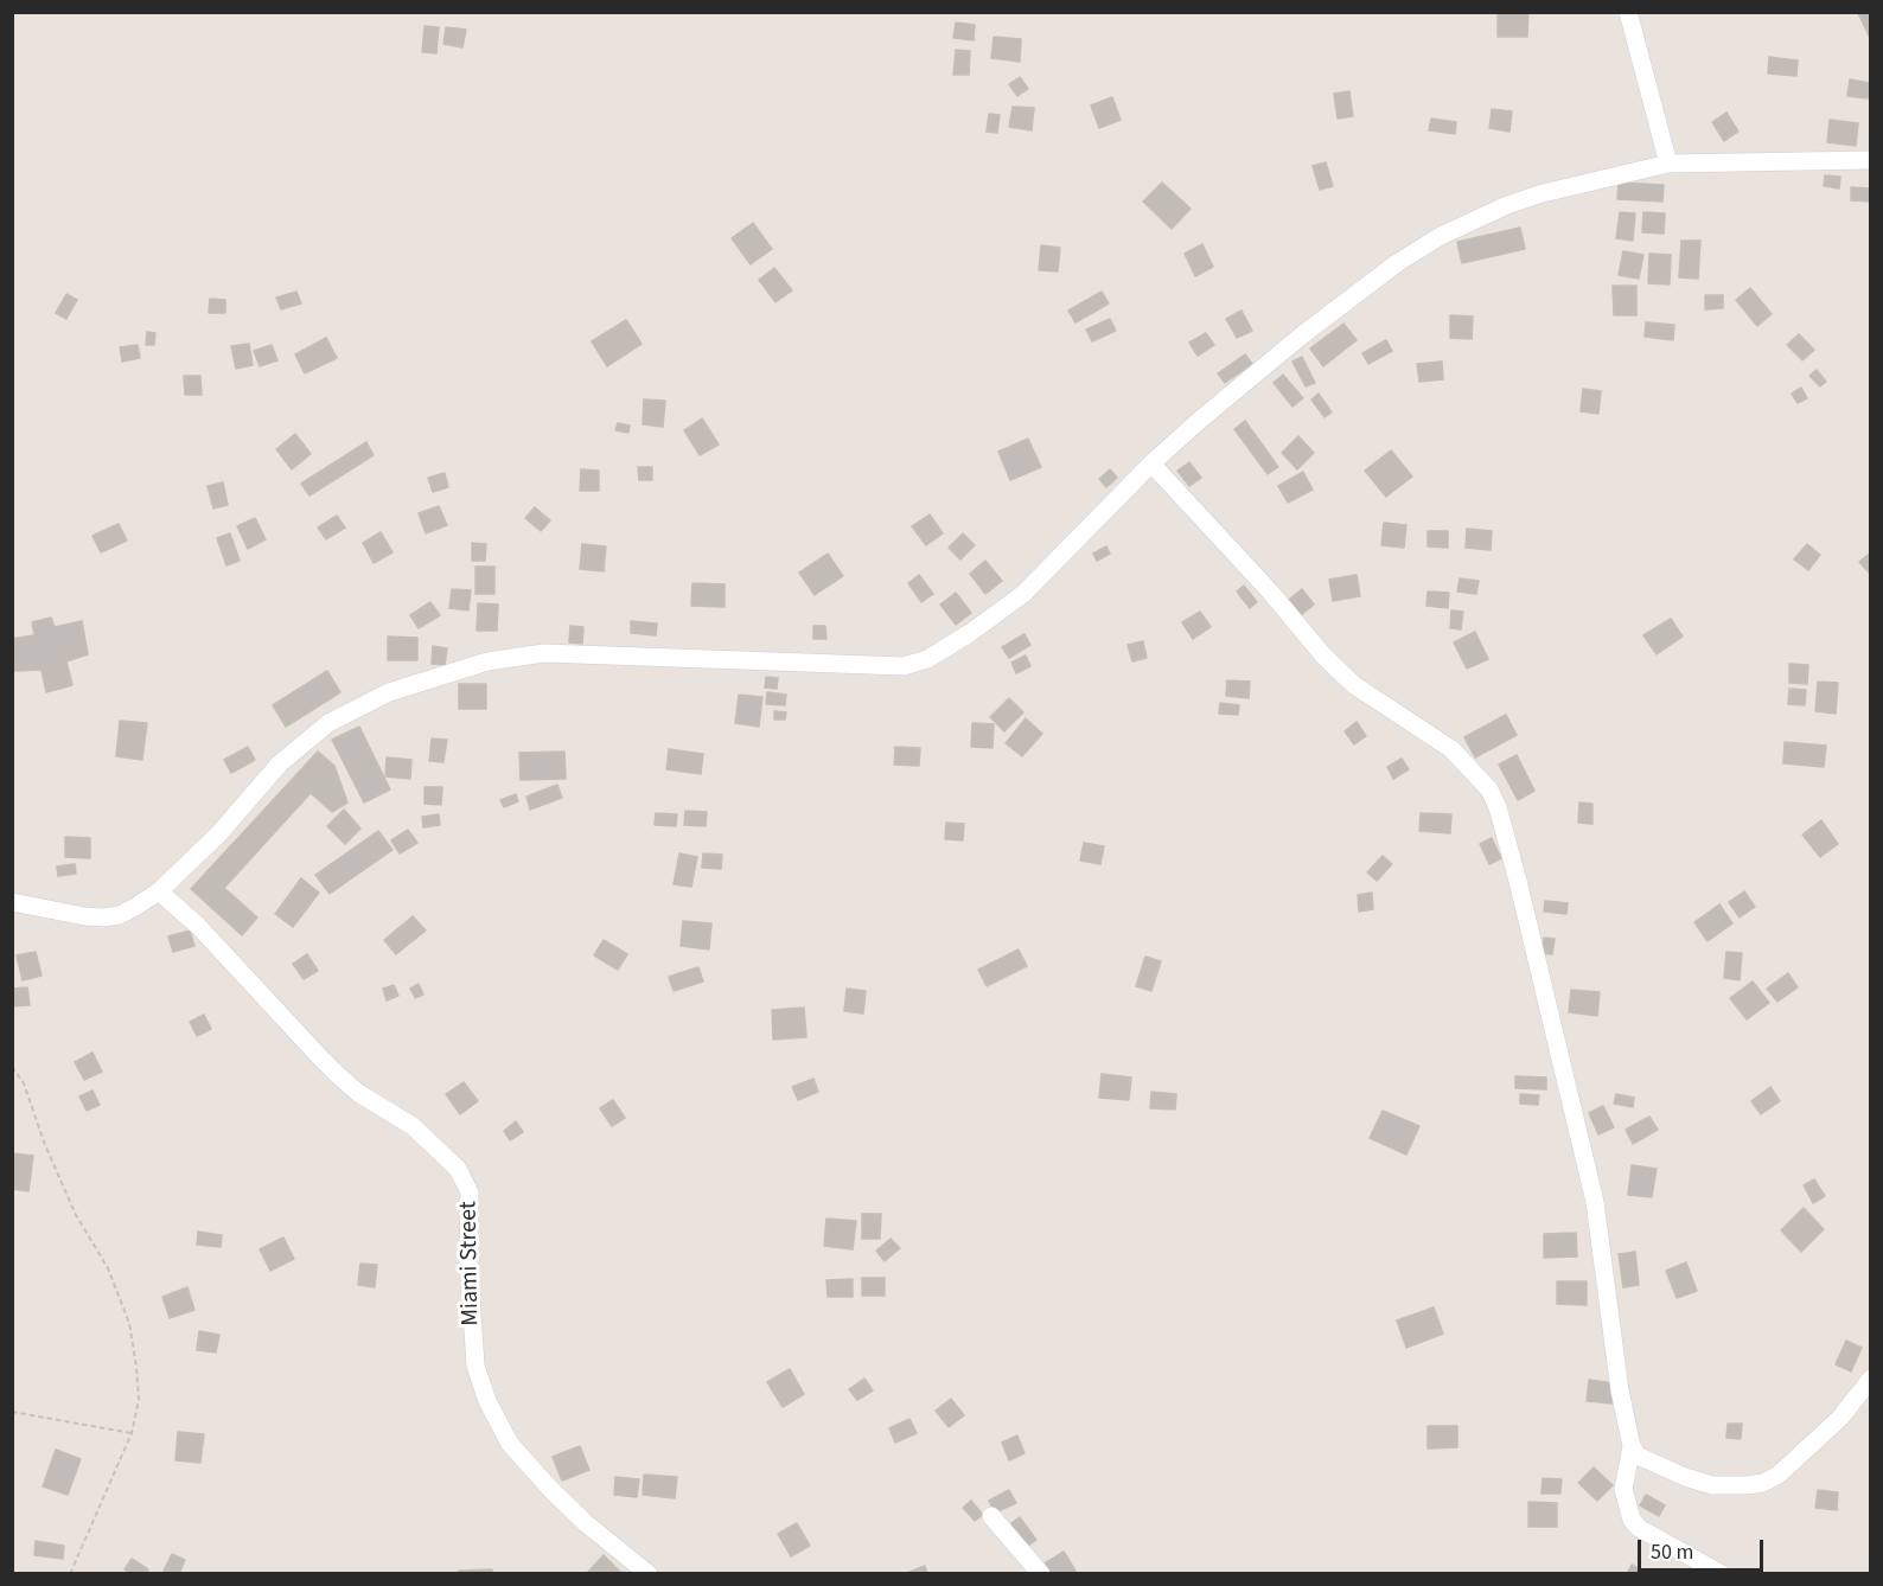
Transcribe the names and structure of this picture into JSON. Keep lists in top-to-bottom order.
{
  "streets": {
    "street": ["Miami Street"]
  },
  "scale_bar": "50 m"
}
